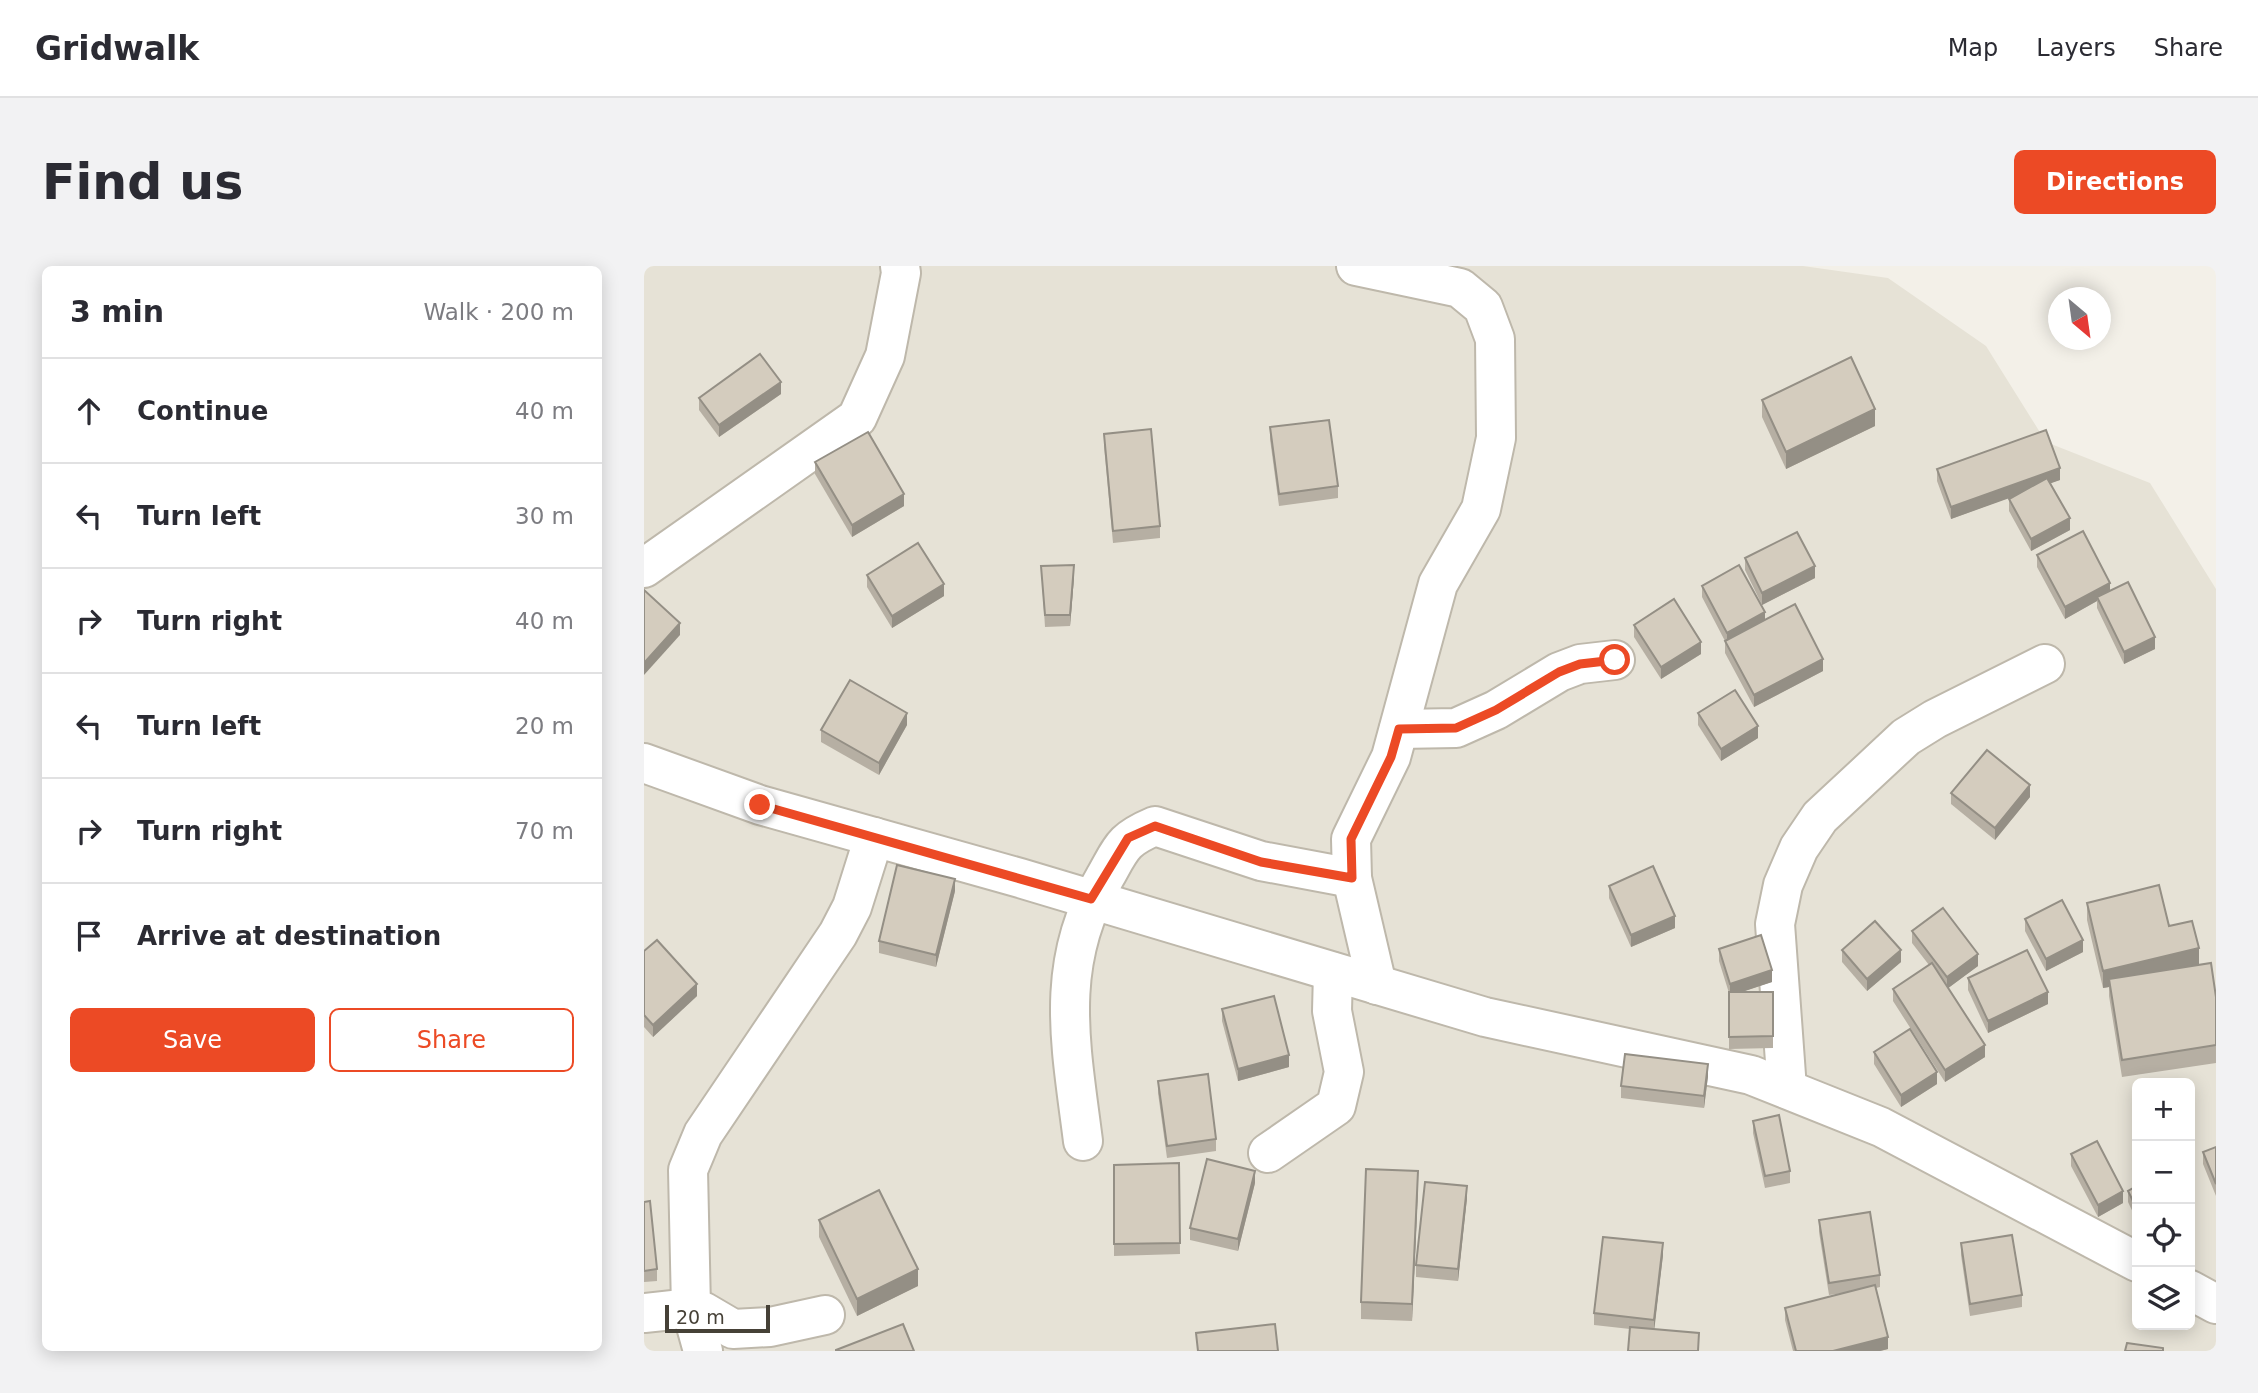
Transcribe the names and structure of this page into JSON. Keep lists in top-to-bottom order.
{
  "scale_bar": "20 m",
  "north": "bottom right",
  "page": {
    "header": "Gridwalk",
    "nav": ["Map", "Layers", "Share"],
    "buttons": [
      "Directions",
      ["Save", "Share"]
    ],
    "title": "Find us",
    "heading": ["3 min", "Walk · 200 m"],
    "list": [
      ["Continue", "40 m"],
      ["Turn left", "30 m"],
      ["Turn right", "40 m"],
      ["Turn left", "20 m"],
      ["Turn right", "70 m"],
      "Arrive at destination"
    ],
    "map_buttons": ["+", "−"],
    "scale": "20 m"
  }
}
